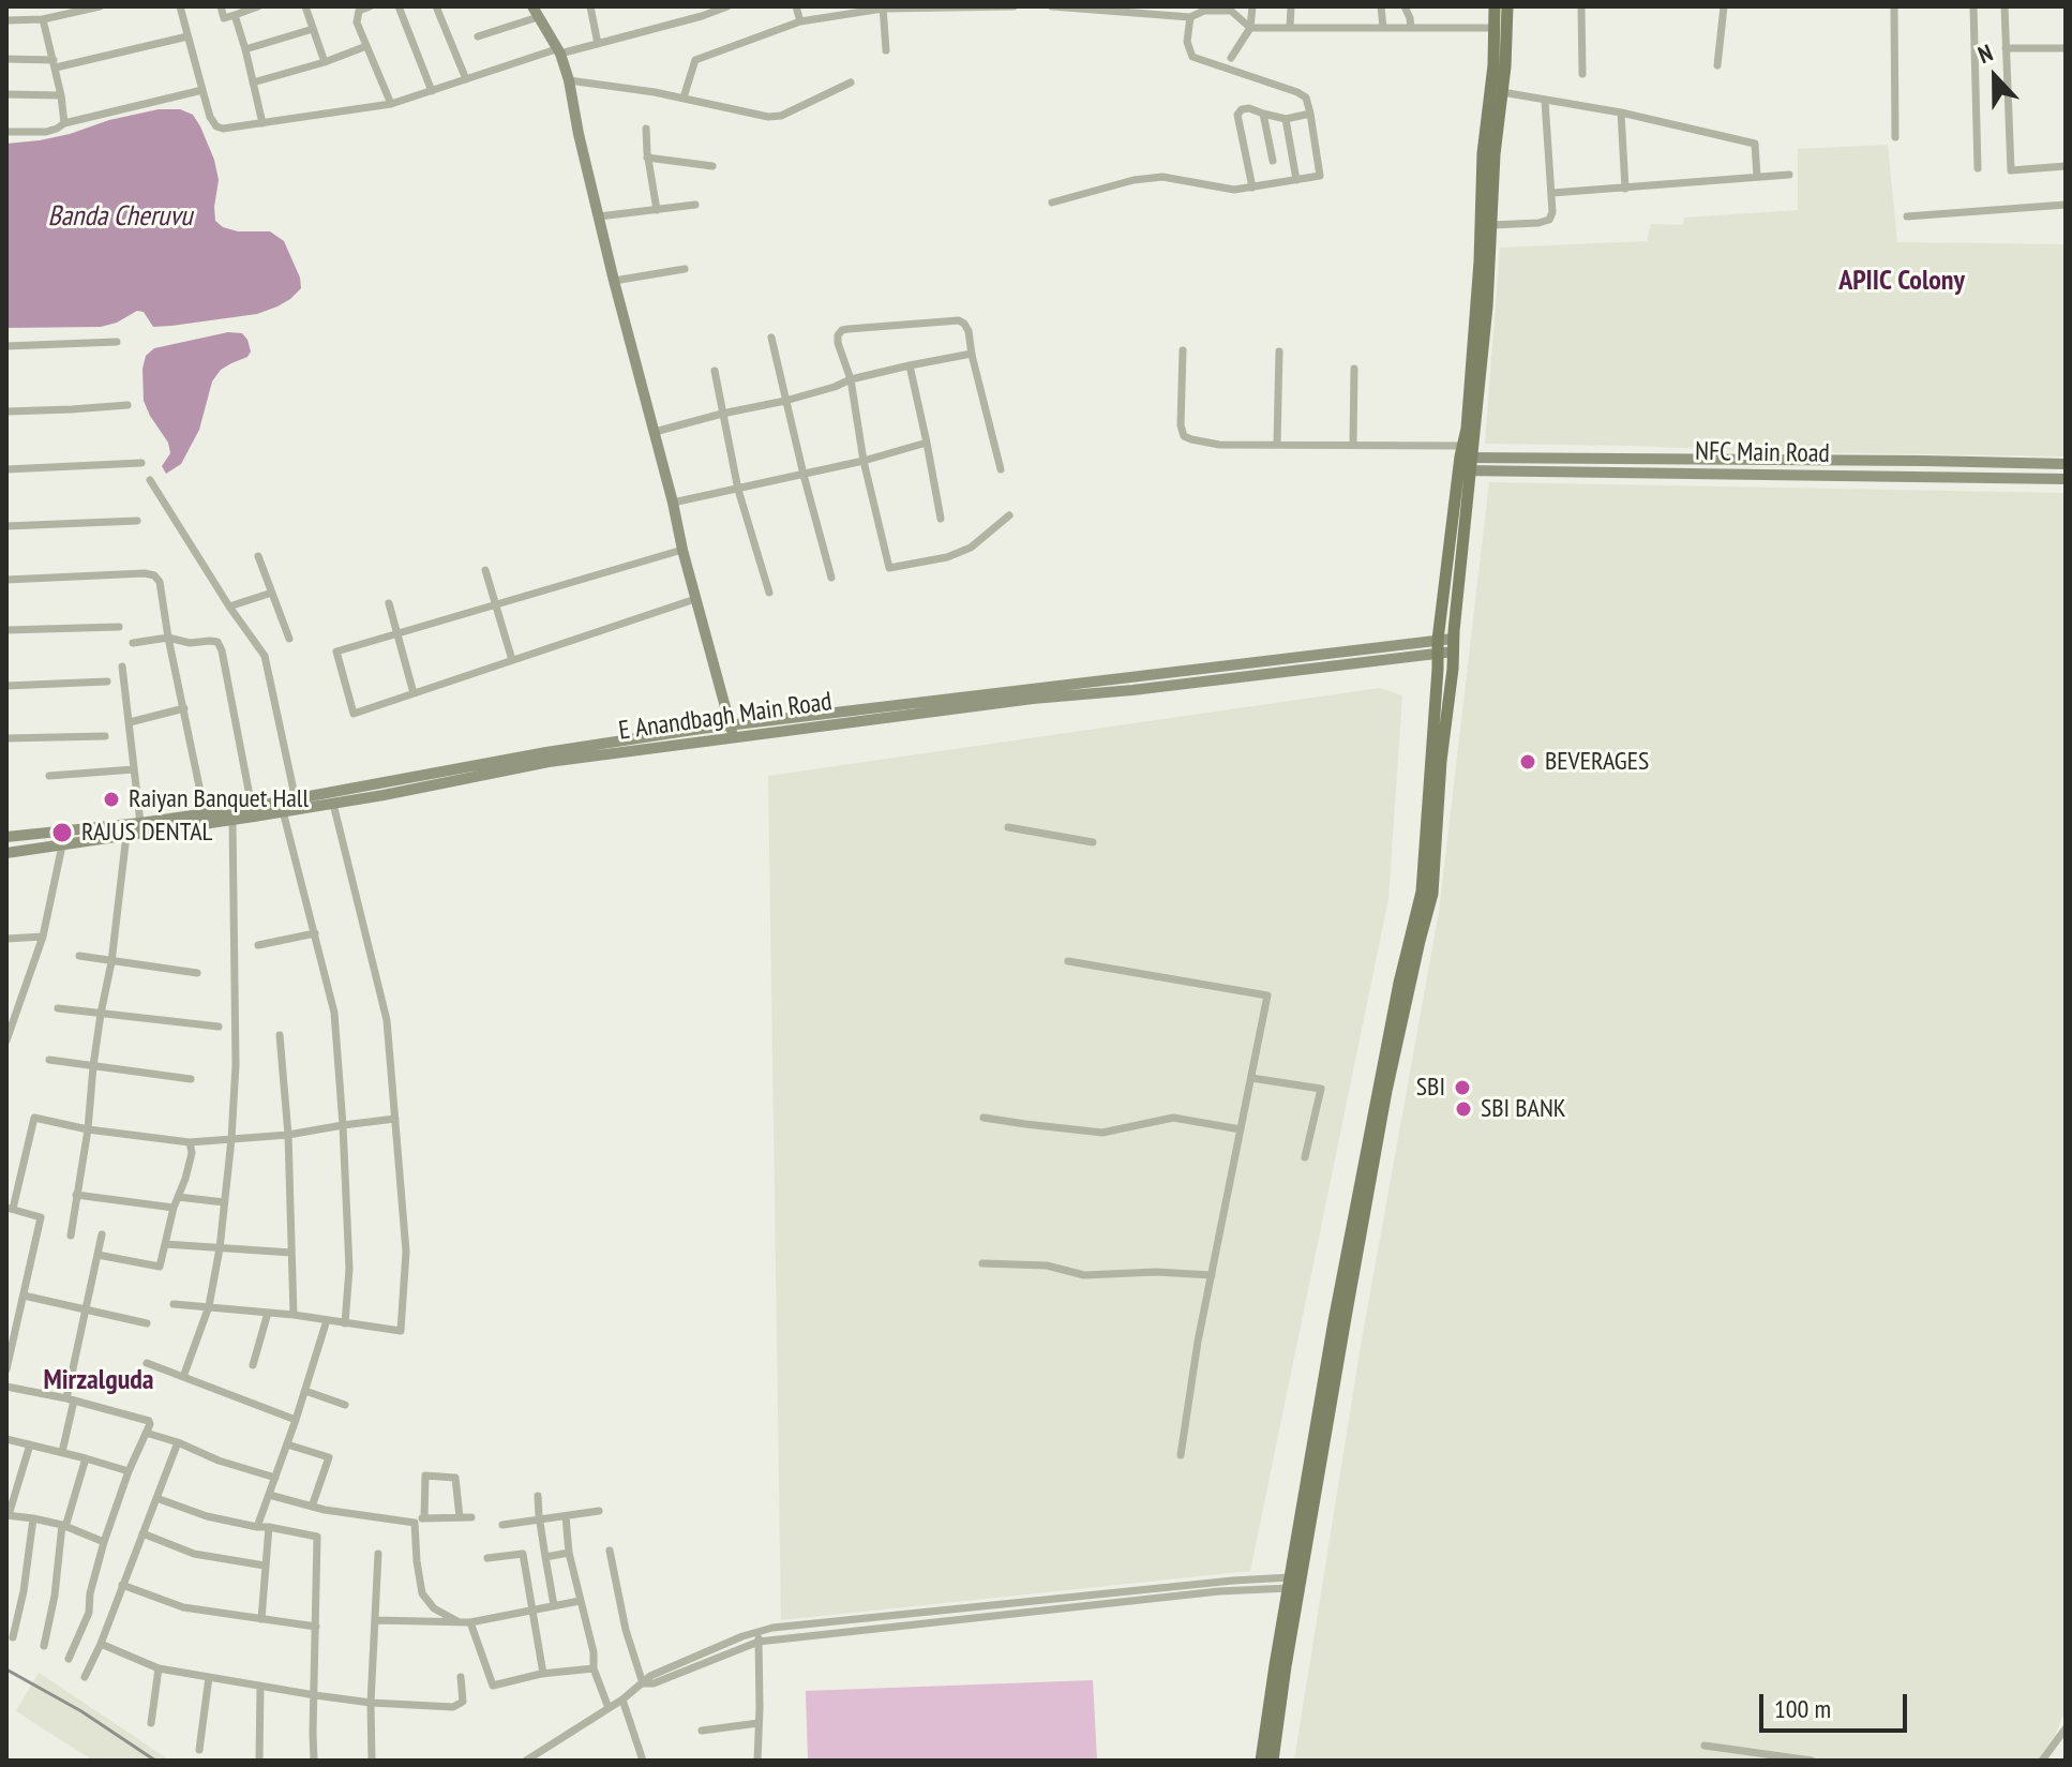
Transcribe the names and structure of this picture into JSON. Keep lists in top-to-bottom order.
{
  "streets": {
    "street": ["NFC Main Road", "E Anandbagh Main Road"]
  },
  "districts": ["APIIC Colony", "Mirzalguda"],
  "water": ["Banda Cheruvu"],
  "places": [
    "BEVERAGES",
    "Raiyan Banquet Hall",
    "RAJUS DENTAL",
    "SBI",
    "SBI BANK"
  ],
  "scale_bar": "100 m",
  "north": "top"
}
